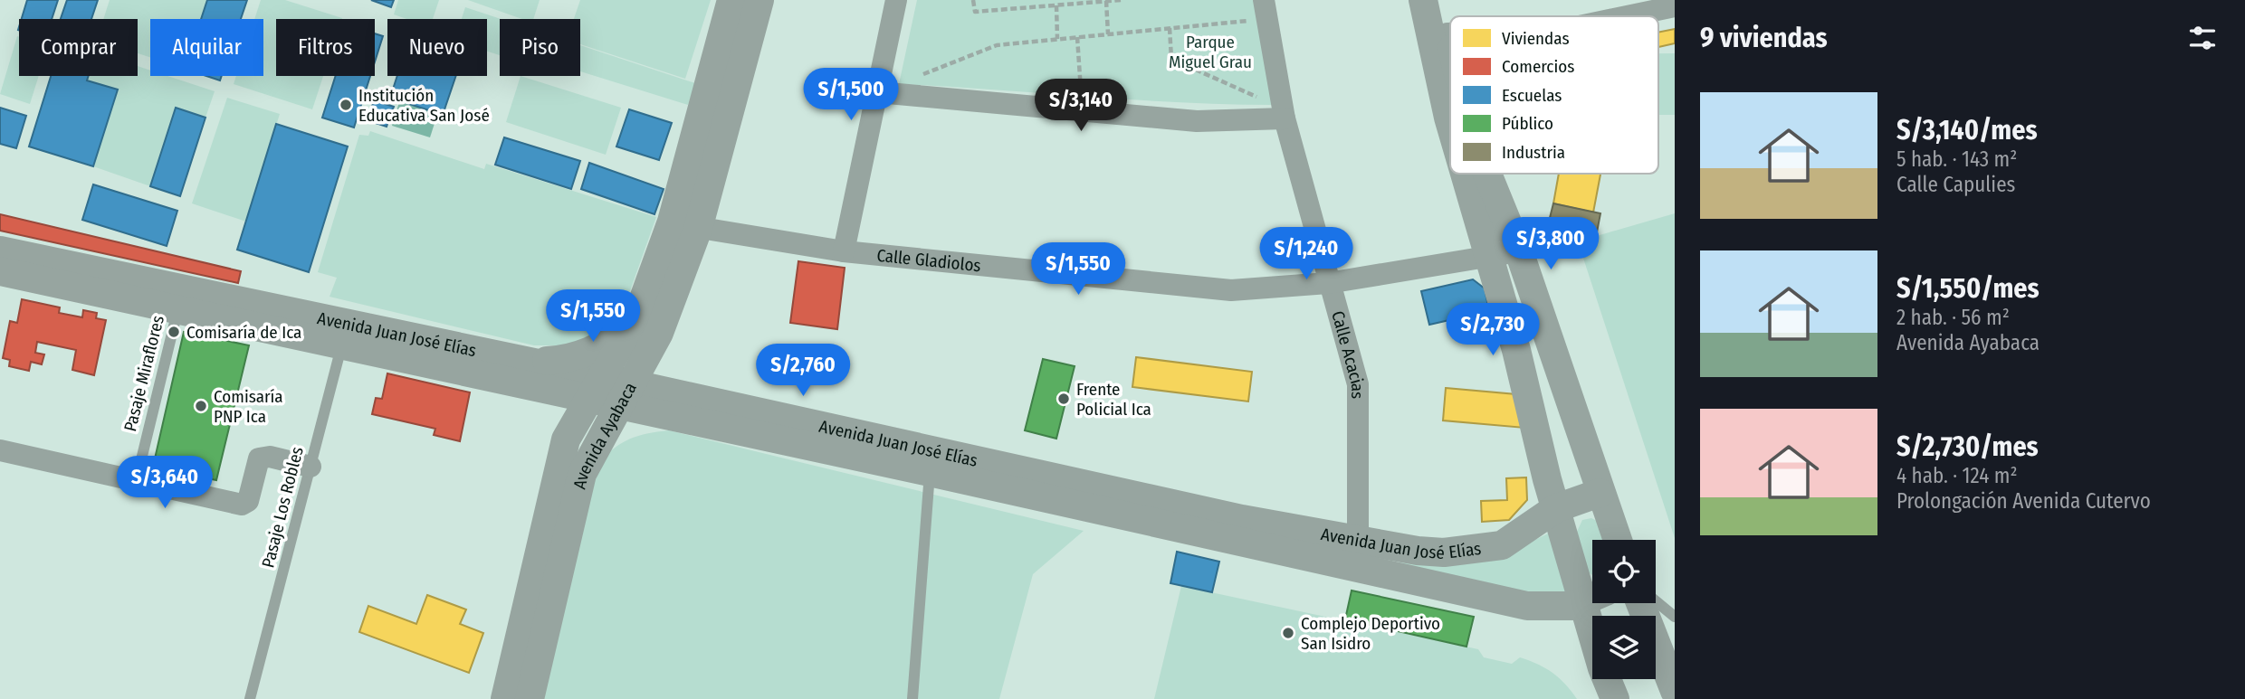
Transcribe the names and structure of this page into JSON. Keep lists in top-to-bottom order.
{
  "streets": {
    "street": [
      "Calle Gladiolos",
      "Avenida Juan José Elías",
      "Calle Acacias",
      "Avenida Ayabaca"
    ],
    "lane": ["Pasaje Miraflores", "Pasaje Los Robles"]
  },
  "crossings": [
    ["Calle Gladiolos", "Calle Acacias"],
    ["Calle Gladiolos", "Avenida Ayabaca"],
    ["Avenida Juan José Elías", "Calle Acacias"],
    ["Avenida Juan José Elías", "Pasaje Miraflores"],
    ["Avenida Juan José Elías", "Avenida Ayabaca"],
    ["Avenida Juan José Elías", "Pasaje Los Robles"]
  ],
  "parks": ["Parque Miguel Grau"],
  "places": [
    "Institución Educativa San José",
    "Comisaría de Ica",
    "Frente Policial Ica",
    "Comisaría PNP Ica",
    "Complejo Deportivo San Isidro"
  ],
  "legend": [
    "Viviendas",
    "Comercios",
    "Escuelas",
    "Público",
    "Industria"
  ],
  "page": {
    "heading": "9 viviendas",
    "chip": [
      "Comprar",
      "Alquilar",
      "Filtros",
      "Nuevo",
      "Piso"
    ],
    "price": [
      "S/1,500",
      "S/3,140",
      "S/3,800",
      "S/1,240",
      "S/1,550",
      "S/1,550",
      "S/2,730",
      "S/2,760",
      "S/3,640"
    ],
    "list": [
      {
        "name": "S/3,140/mes",
        "note": "5 hab. · 143 m² · Calle Capulies"
      },
      {
        "name": "S/1,550/mes",
        "note": "2 hab. · 56 m² · Avenida Ayabaca"
      },
      {
        "name": "S/2,730/mes",
        "note": "4 hab. · 124 m² · Prolongación Avenida Cutervo"
      }
    ]
  }
}
